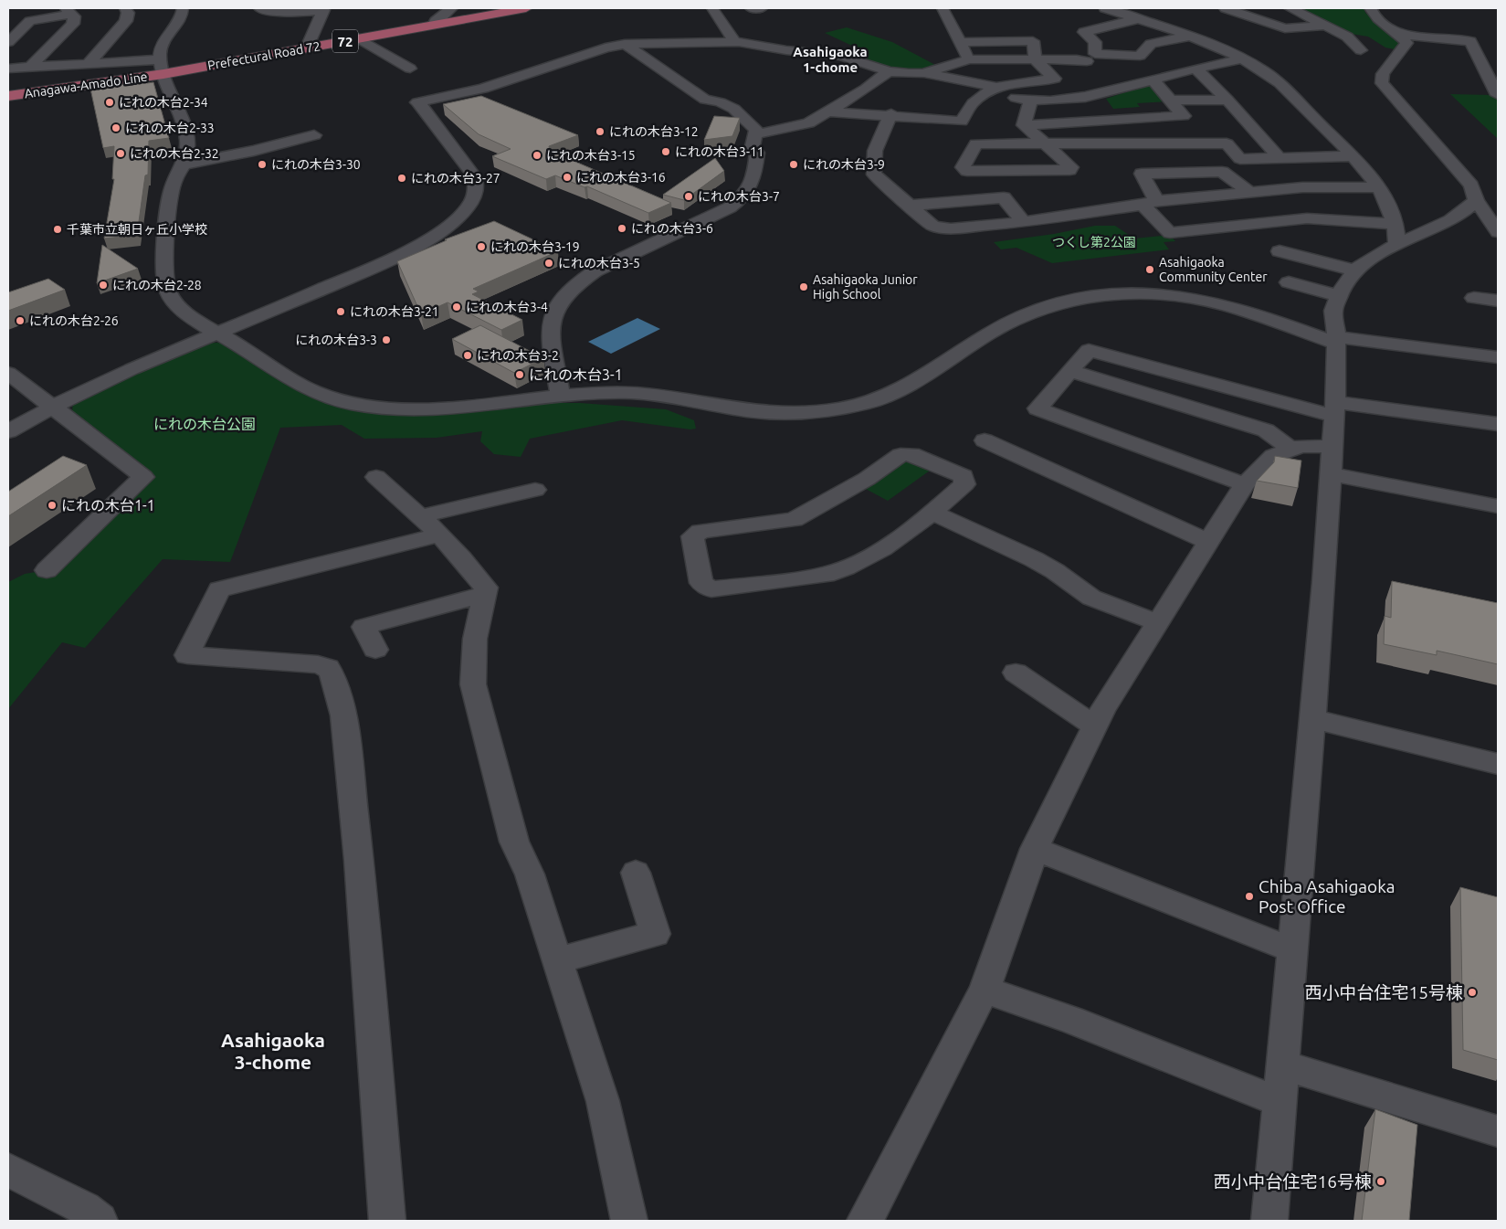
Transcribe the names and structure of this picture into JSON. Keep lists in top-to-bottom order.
{
  "streets": {
    "main road": ["72", "Prefectural Road 72", "Anagawa-Amado Line"]
  },
  "crossings": [
    ["Prefectural Road 72", "Anagawa-Amado Line"]
  ],
  "districts": ["Asahigaoka 1-chome", "Asahigaoka 3-chome"],
  "parks": ["つくし第2公園", "にれの木台公園"],
  "places": [
    "にれの木台2-34",
    "にれの木台2-33",
    "にれの木台3-12",
    "にれの木台3-11",
    "にれの木台2-32",
    "にれの木台3-15",
    "にれの木台3-30",
    "にれの木台3-9",
    "にれの木台3-16",
    "にれの木台3-27",
    "にれの木台3-7",
    "にれの木台3-6",
    "千葉市立朝日ヶ丘小学校",
    "にれの木台3-19",
    "にれの木台3-5",
    "Asahigaoka Community Center",
    "にれの木台2-28",
    "Asahigaoka Junior High School",
    "にれの木台3-4",
    "にれの木台3-21",
    "にれの木台2-26",
    "にれの木台3-3",
    "にれの木台3-2",
    "にれの木台3-1",
    "にれの木台1-1",
    "Chiba Asahigaoka Post Office",
    "西小中台住宅15号棟",
    "西小中台住宅16号棟"
  ]
}
